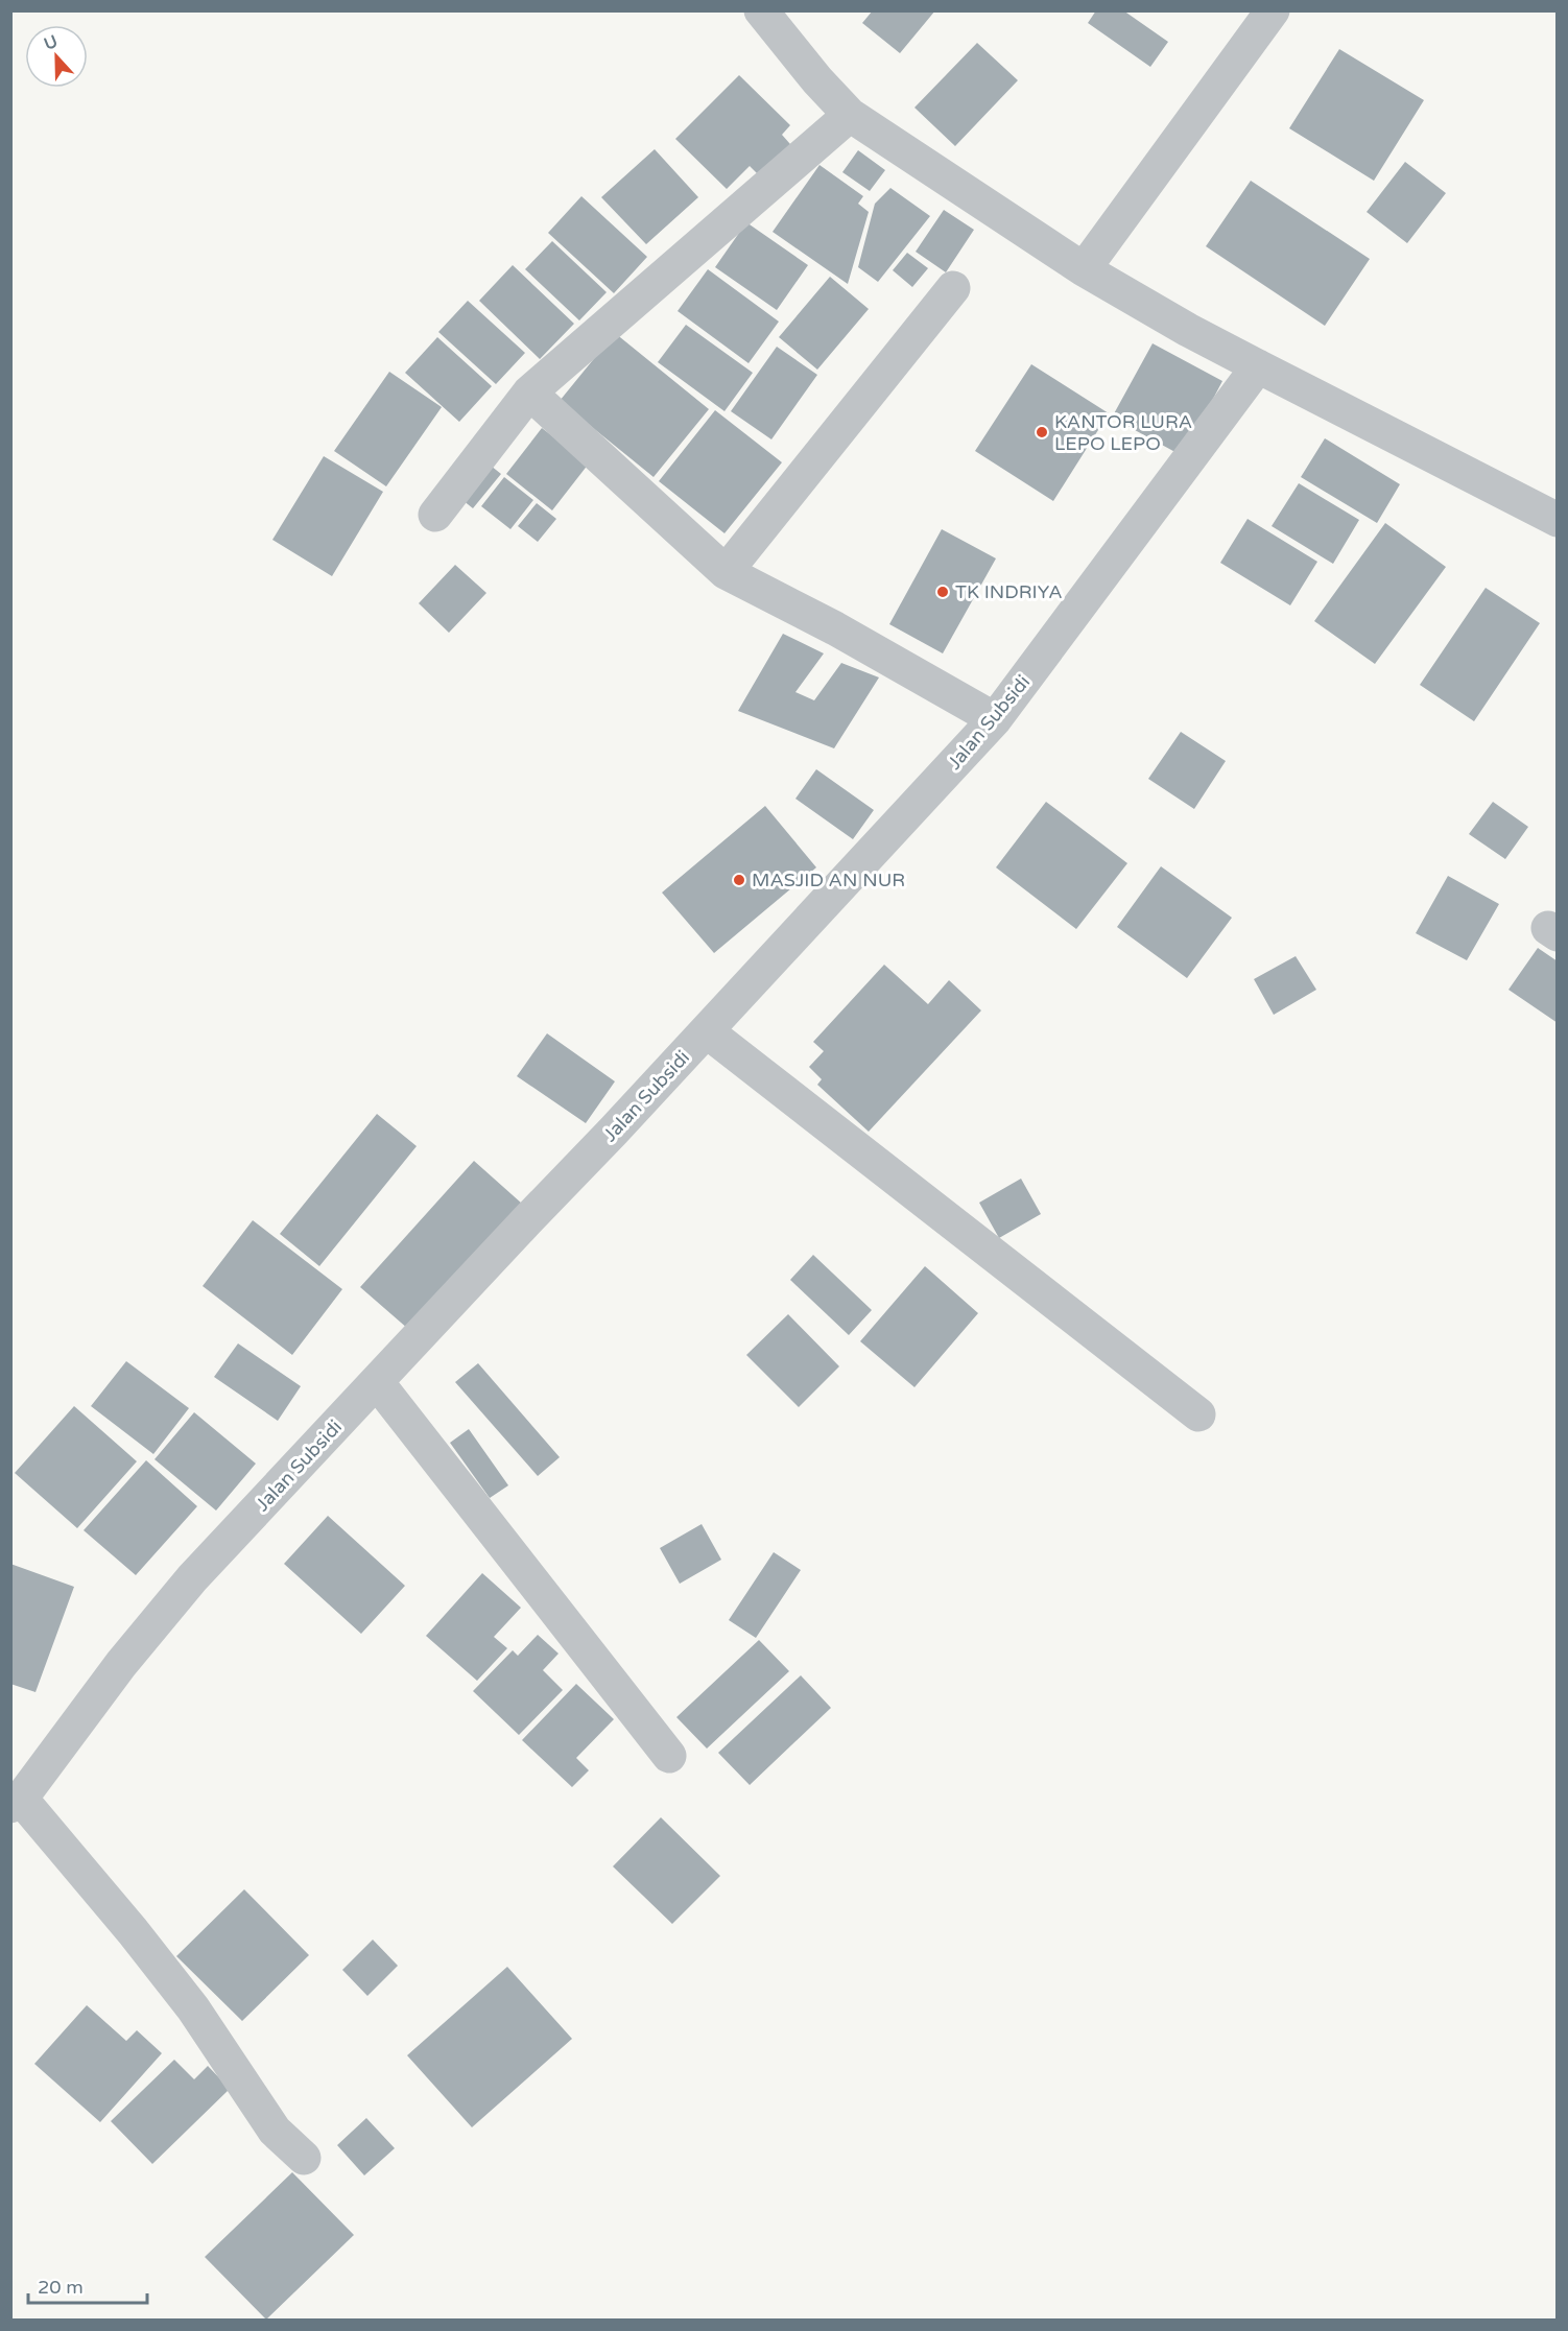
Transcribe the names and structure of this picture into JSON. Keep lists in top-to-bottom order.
{
  "streets": {
    "street": ["Jalan Subsidi"]
  },
  "places": ["KANTOR LURA LEPO LEPO", "TK INDRIYA", "MASJID AN NUR"],
  "scale_bar": "20 m",
  "north": "top"
}
